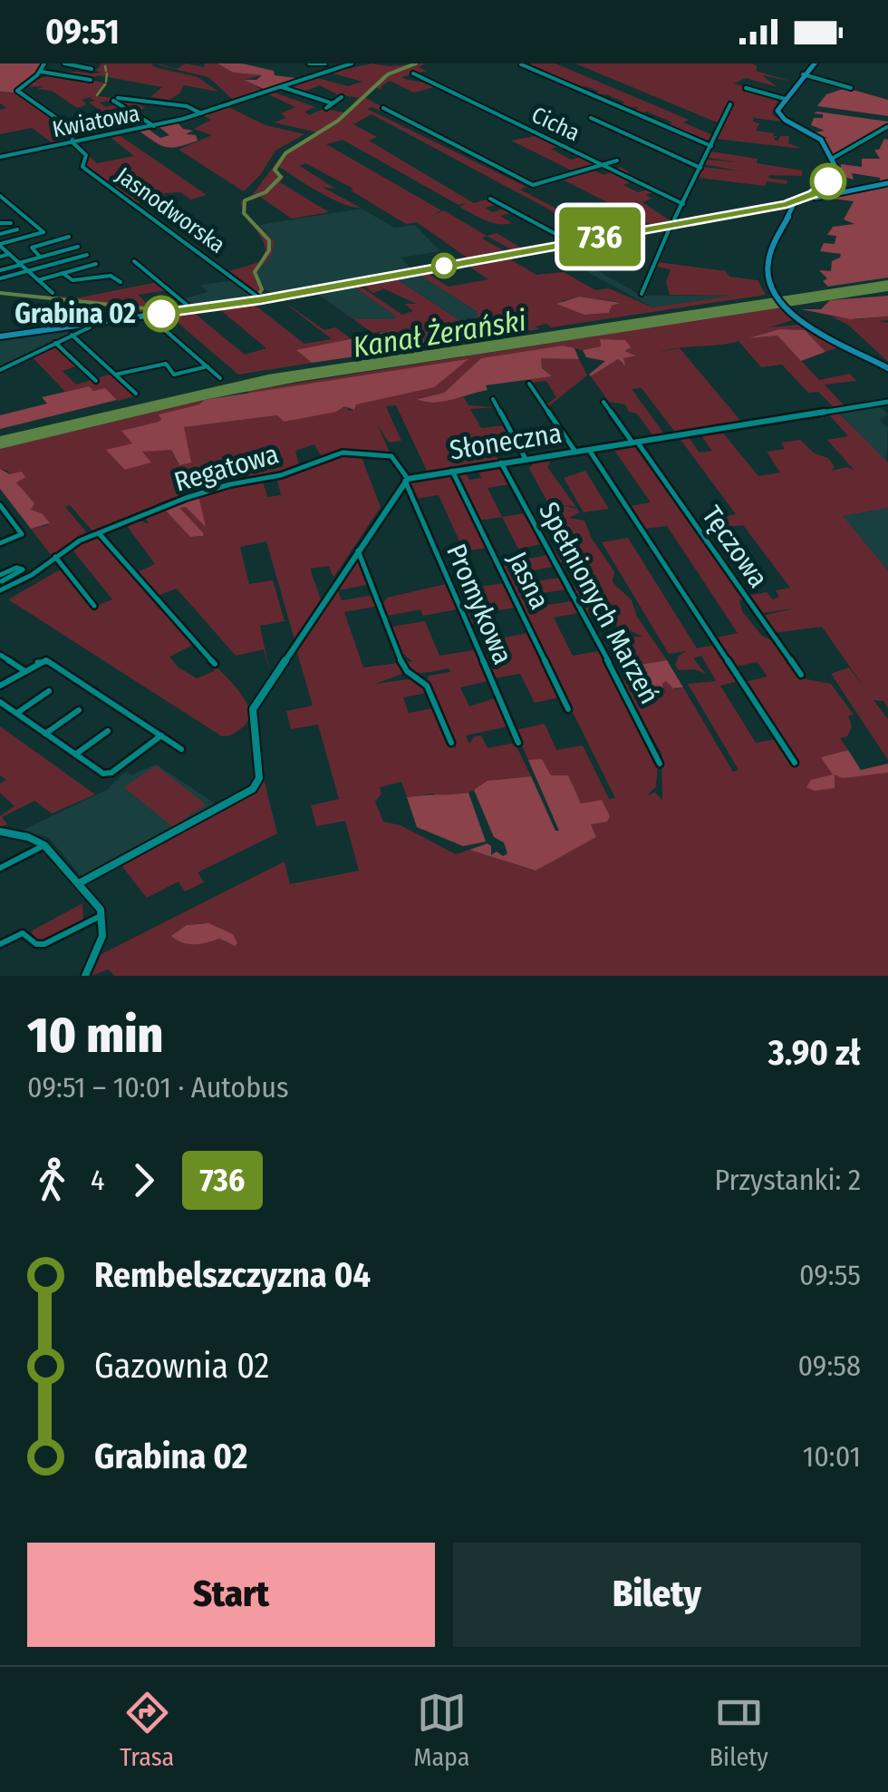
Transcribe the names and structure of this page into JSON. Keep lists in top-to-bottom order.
{
  "streets": {
    "street": [
      "Kwiatowa",
      "Cicha",
      "Jasnodworska",
      "Słoneczna",
      "Regatowa",
      "Tęczowa",
      "Jasna",
      "Spełnionych Marzeń",
      "Promykowa"
    ]
  },
  "crossings": [
    ["Kwiatowa", "Jasnodworska"],
    ["Słoneczna", "Regatowa"],
    ["Słoneczna", "Tęczowa"],
    ["Słoneczna", "Jasna"],
    ["Słoneczna", "Spełnionych Marzeń"],
    ["Słoneczna", "Promykowa"],
    ["Regatowa", "Promykowa"]
  ],
  "water": ["Kanał Żerański"],
  "places": ["Grabina 02"],
  "lines": ["bus line 736"],
  "page": {
    "status": "09:51",
    "on_map": "736",
    "heading": ["10 min", "09:51 – 10:01 · Autobus", "3.90 zł"],
    "legs": ["4", "736", "Przystanki: 2"],
    "list": [
      {
        "name": "Rembelszczyzna 04",
        "value": "09:55"
      },
      {
        "name": "Gazownia 02",
        "value": "09:58"
      },
      {
        "name": "Grabina 02",
        "value": "10:01"
      }
    ],
    "buttons": ["Start", "Bilety"],
    "tabs": ["Trasa", "Mapa", "Bilety"]
  }
}
